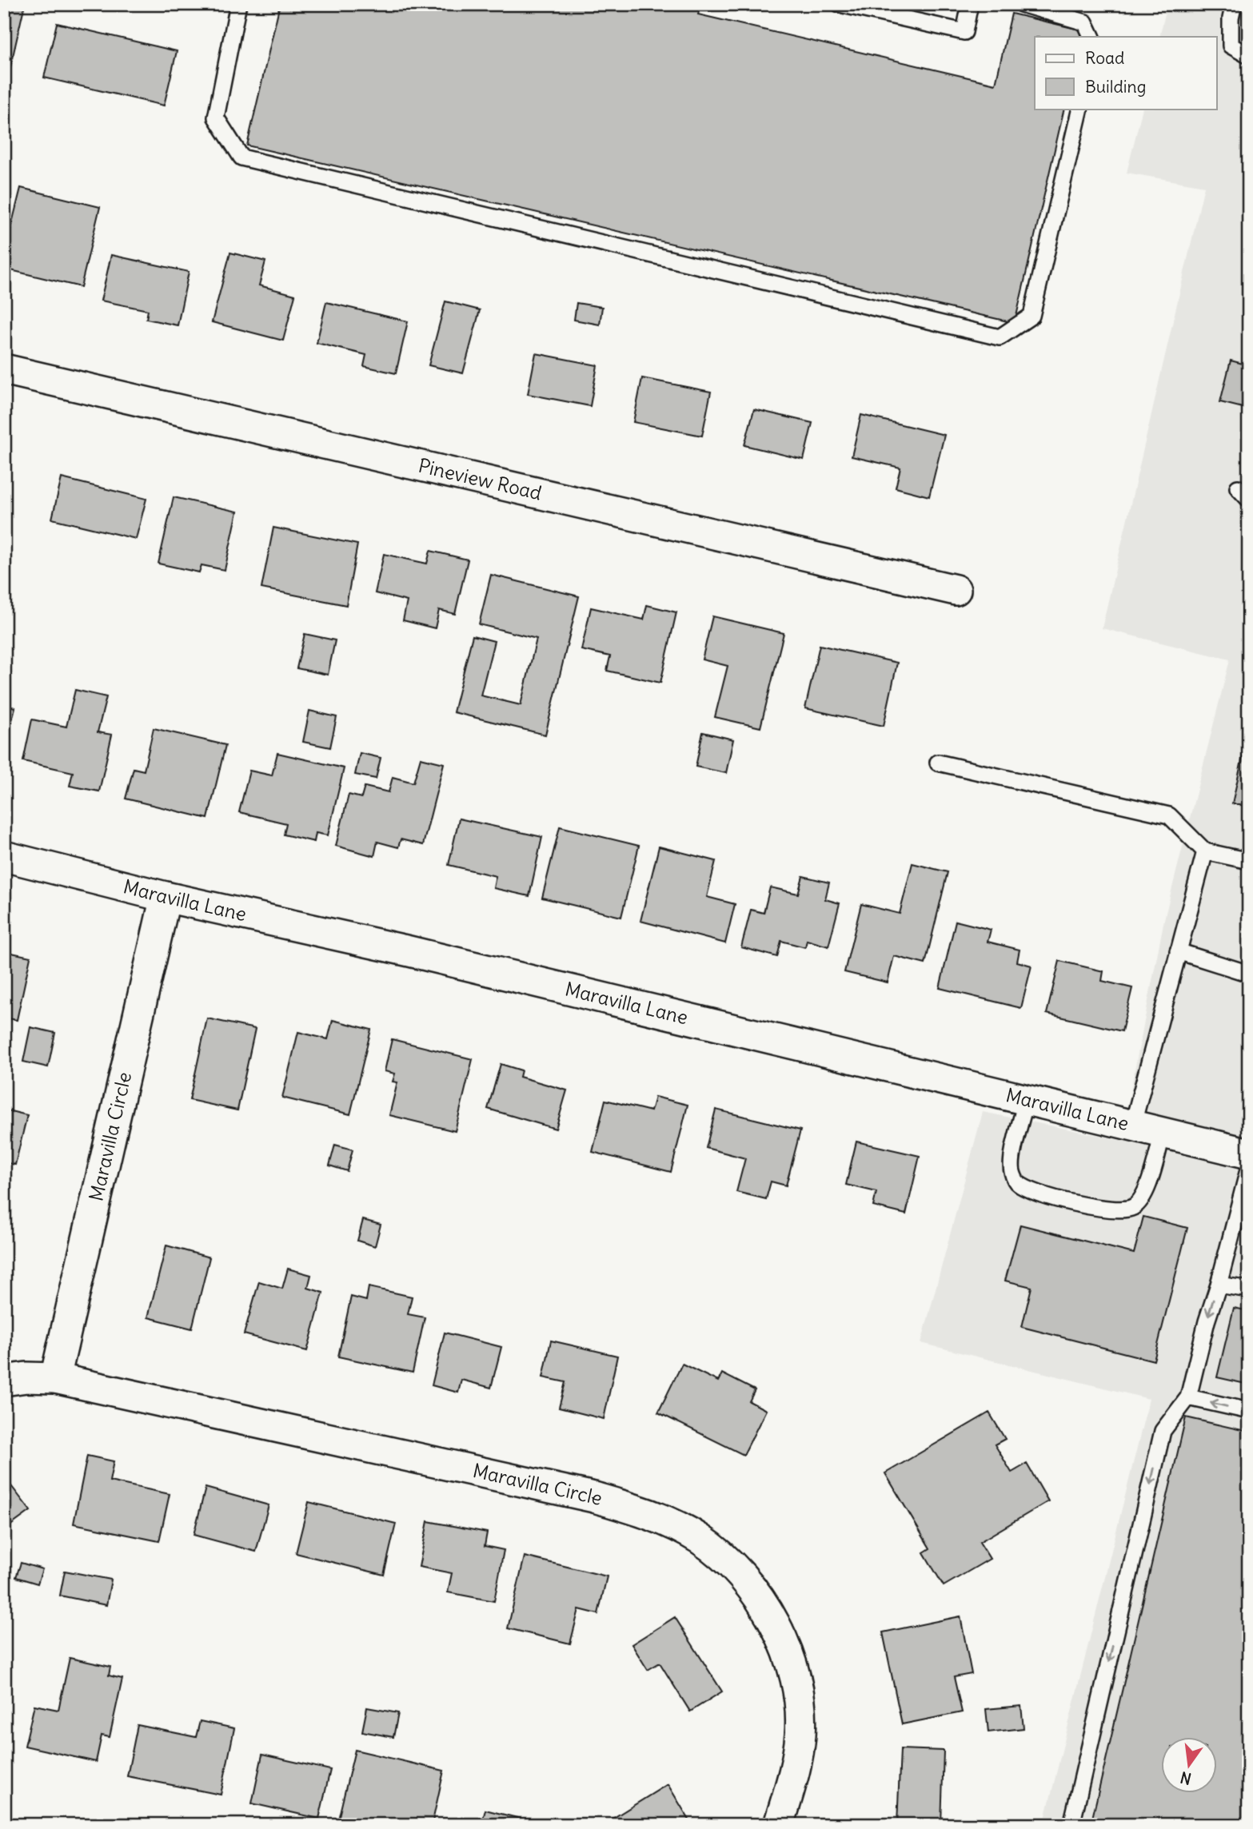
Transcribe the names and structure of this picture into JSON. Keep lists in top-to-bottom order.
{
  "streets": {
    "street": ["Pineview Road", "Maravilla Lane", "Maravilla Circle"]
  },
  "crossings": [
    ["Maravilla Lane", "Maravilla Circle"]
  ],
  "legend": ["Road", "Building"],
  "north": "bottom"
}
